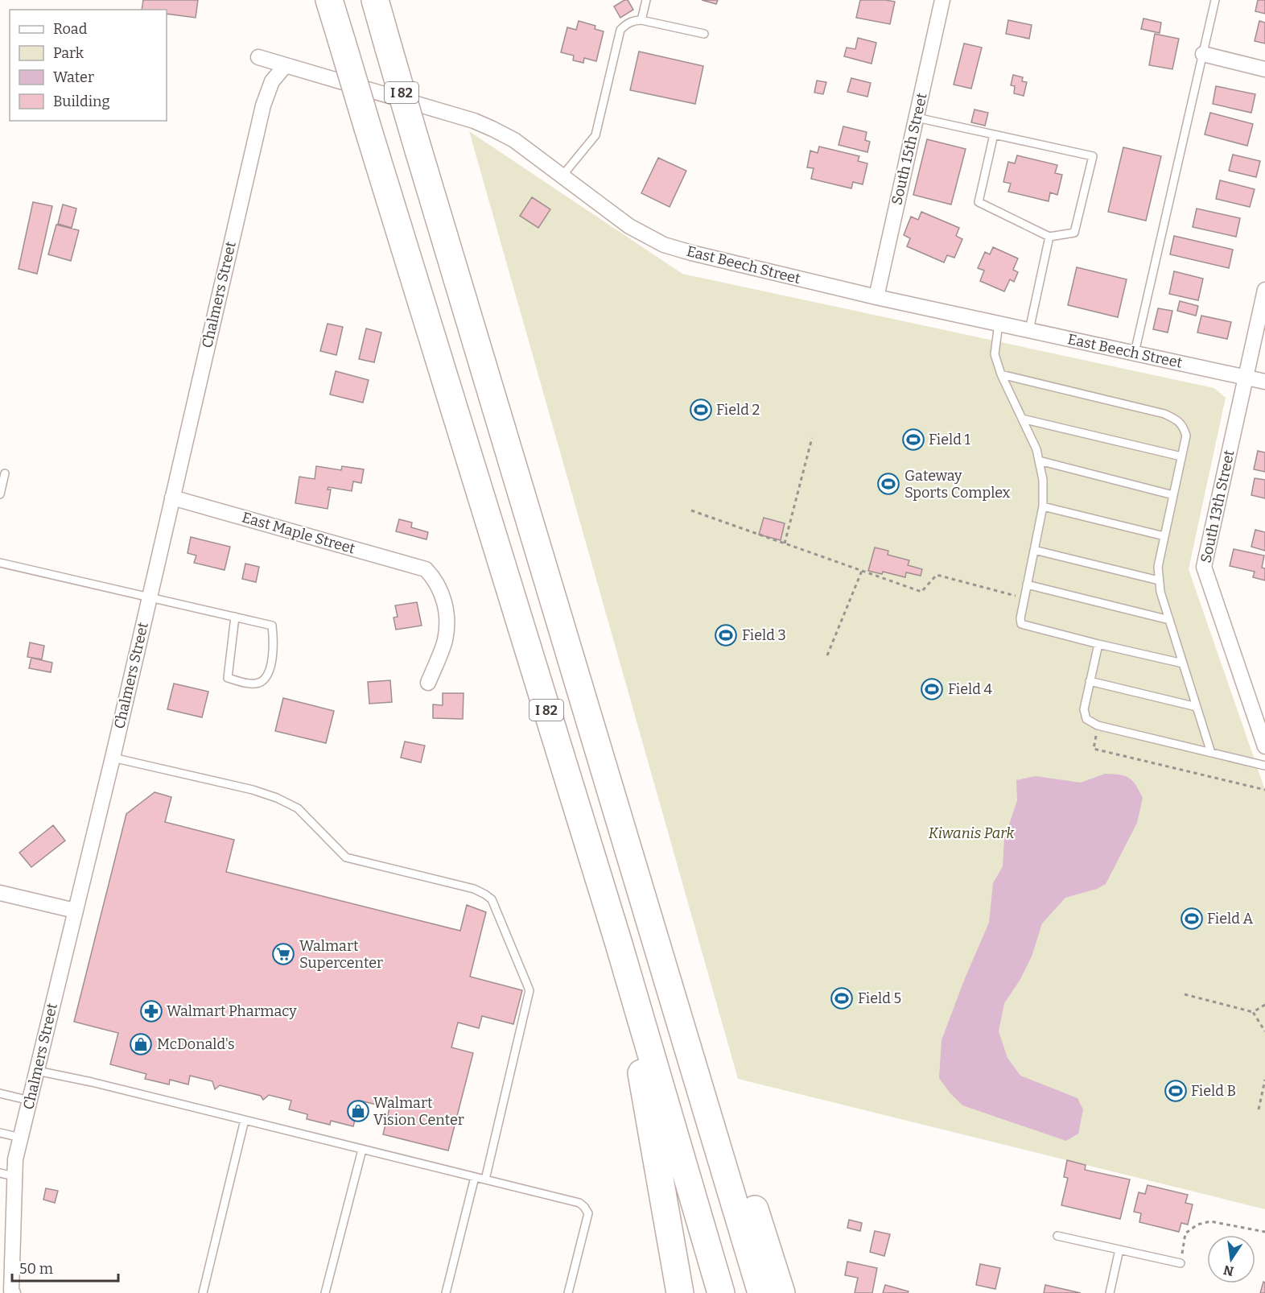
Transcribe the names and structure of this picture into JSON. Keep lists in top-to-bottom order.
{
  "streets": {
    "highway": ["I 82"],
    "street": [
      "South 15th Street",
      "East Beech Street",
      "Chalmers Street",
      "South 13th Street",
      "East Maple Street"
    ]
  },
  "crossings": [
    ["South 15th Street", "East Beech Street"],
    ["East Beech Street", "Chalmers Street"],
    ["East Beech Street", "South 13th Street"],
    ["Chalmers Street", "East Maple Street"]
  ],
  "parks": ["Kiwanis Park"],
  "places": {
    "sports": [
      "Field 2",
      "Field 1",
      "Gateway Sports Complex",
      "Field 3",
      "Field 4",
      "Field A",
      "Field 5",
      "Field B"
    ],
    "supermarket": ["Walmart Supercenter"],
    "pharmacy": ["Walmart Pharmacy"],
    "shop": ["McDonald's", "Walmart Vision Center"]
  },
  "legend": [
    "Road",
    "Park",
    "Water",
    "Building"
  ],
  "scale_bar": "50 m",
  "north": "bottom"
}
